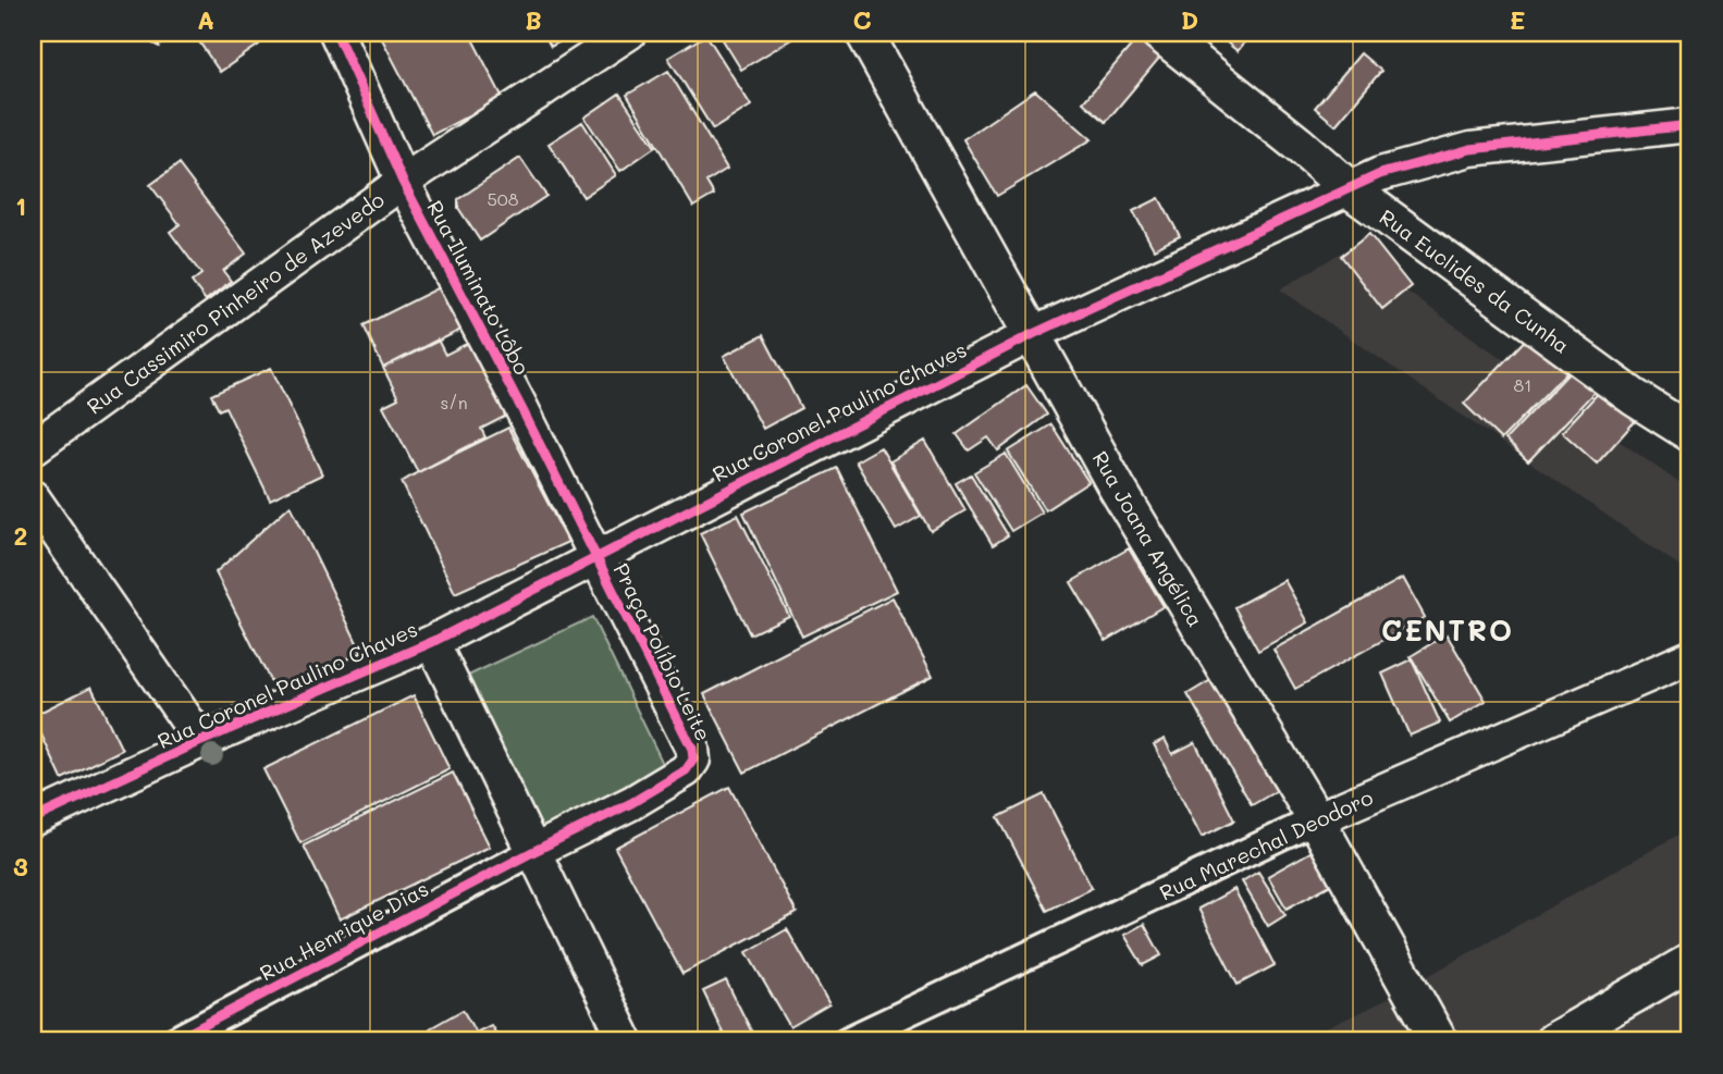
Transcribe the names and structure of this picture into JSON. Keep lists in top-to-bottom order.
{
  "streets": {
    "main road": ["Rua Euclides da Cunha", "Rua Joana Angélica"],
    "street": [
      "Rua Iluminato Lôbo",
      "Rua Cassimiro Pinheiro de Azevedo",
      "Rua Coronel Paulino Chaves",
      "Praça Políbio Leite",
      "Rua Marechal Deodoro",
      "Rua Henrique Dias"
    ]
  },
  "crossings": [
    ["Rua Euclides da Cunha", "Rua Coronel Paulino Chaves"],
    ["Rua Iluminato Lôbo", "Rua Cassimiro Pinheiro de Azevedo"],
    ["Rua Iluminato Lôbo", "Rua Coronel Paulino Chaves"],
    ["Rua Iluminato Lôbo", "Praça Políbio Leite"],
    ["Rua Coronel Paulino Chaves", "Rua Joana Angélica"],
    ["Rua Coronel Paulino Chaves", "Praça Políbio Leite"],
    ["Rua Joana Angélica", "Rua Marechal Deodoro"],
    ["Praça Políbio Leite", "Rua Henrique Dias"]
  ],
  "districts": ["CENTRO"],
  "house_numbers": ["508", "81", "s/n"],
  "grid": {
    "columns": [
      "A",
      "B",
      "C",
      "D",
      "E"
    ],
    "rows": ["1", "2", "3"]
  }
}
